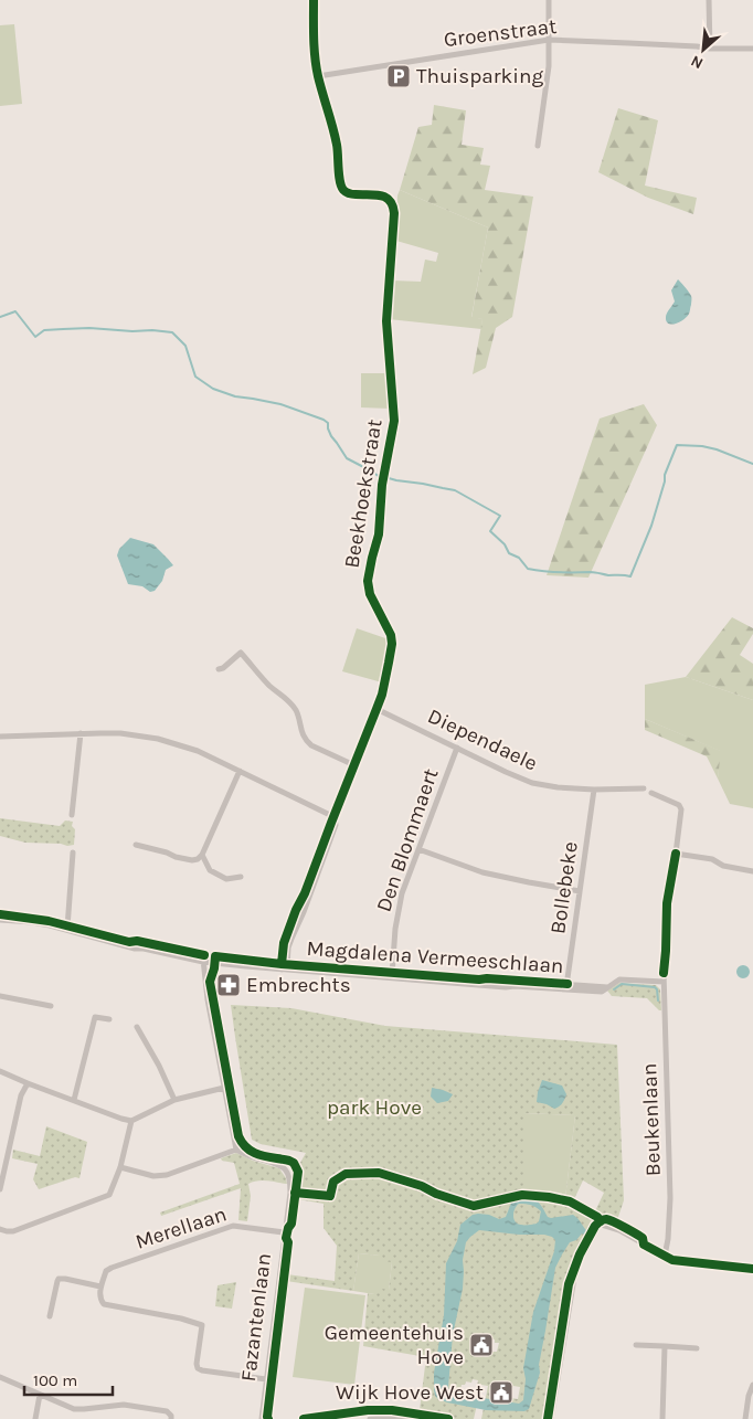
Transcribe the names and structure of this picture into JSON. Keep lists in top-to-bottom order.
{
  "streets": {
    "street": [
      "Groenstraat",
      "Beekhoekstraat",
      "Diependaele",
      "Den Blommaert",
      "Bollebeke",
      "Magdalena Vermeeschlaan",
      "Beukenlaan",
      "Merellaan",
      "Fazantenlaan"
    ]
  },
  "crossings": [
    ["Groenstraat", "Beekhoekstraat"],
    ["Beekhoekstraat", "Diependaele"],
    ["Diependaele", "Den Blommaert"],
    ["Diependaele", "Bollebeke"],
    ["Den Blommaert", "Magdalena Vermeeschlaan"],
    ["Bollebeke", "Magdalena Vermeeschlaan"],
    ["Magdalena Vermeeschlaan", "Beukenlaan"],
    ["Merellaan", "Fazantenlaan"]
  ],
  "parks": ["park Hove"],
  "places": {
    "parking": ["Thuisparking"],
    "pharmacy": ["Embrechts"],
    "public building": ["Gemeentehuis Hove", "Wijk Hove West"]
  },
  "scale_bar": "100 m",
  "north": "bottom left"
}
